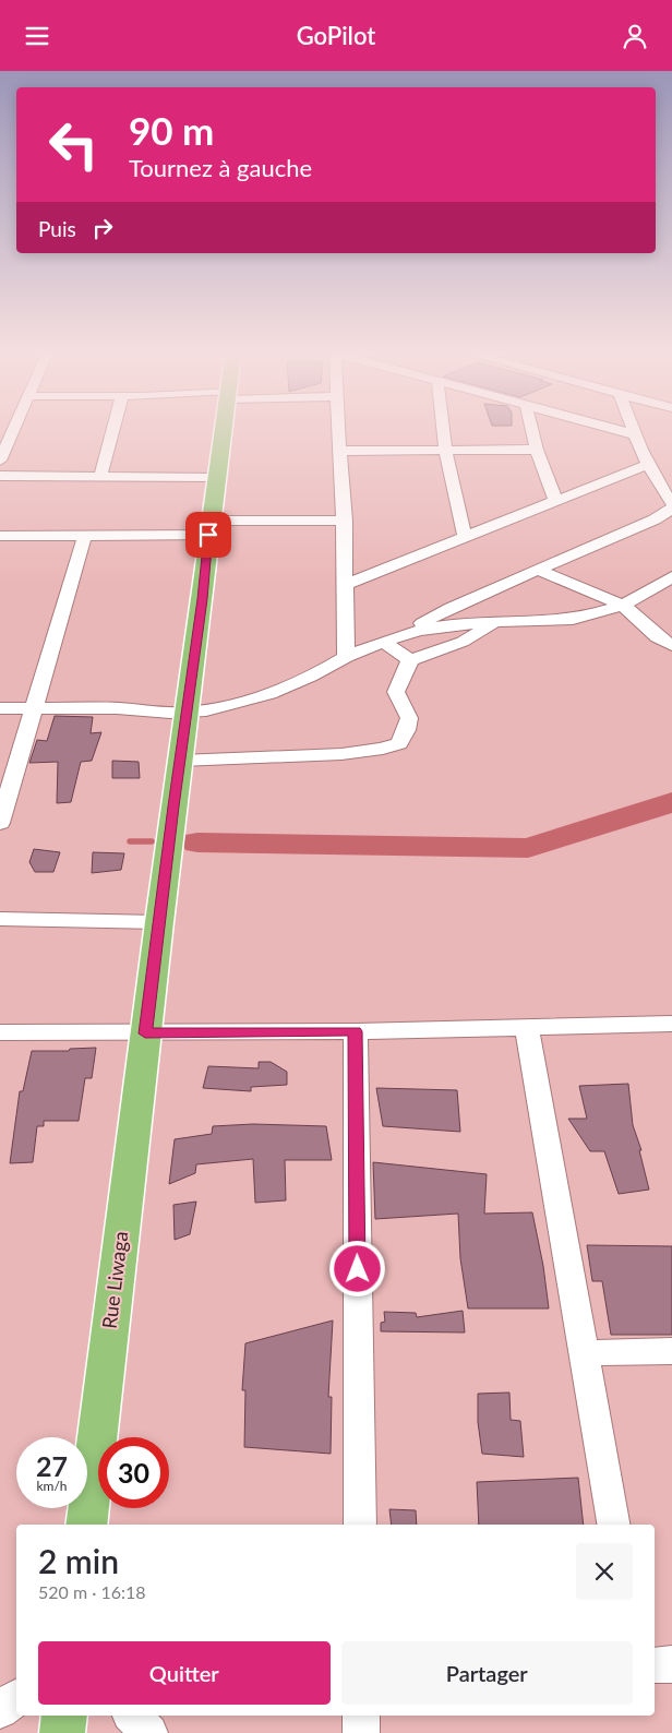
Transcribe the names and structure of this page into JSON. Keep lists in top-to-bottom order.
{
  "streets": {
    "main road": ["Rue Liwaga"]
  },
  "page": {
    "header": "GoPilot",
    "turn": ["90 m", "Tournez à gauche"],
    "then": "Puis",
    "speed": "27 km/h",
    "limit": "30",
    "heading": ["2 min", "520 m · 16:18"],
    "buttons": ["Quitter", "Partager"]
  }
}
